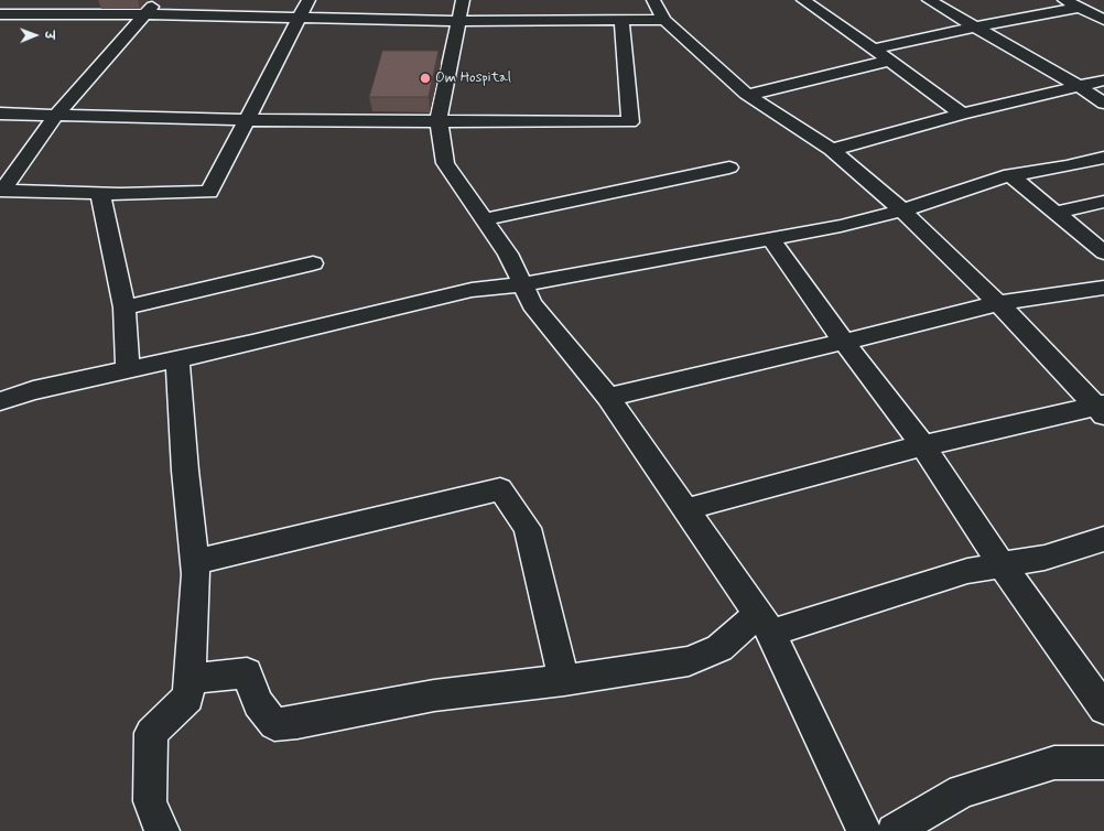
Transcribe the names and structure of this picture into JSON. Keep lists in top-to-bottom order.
{
  "places": ["Om Hospital"],
  "north": "right"
}
